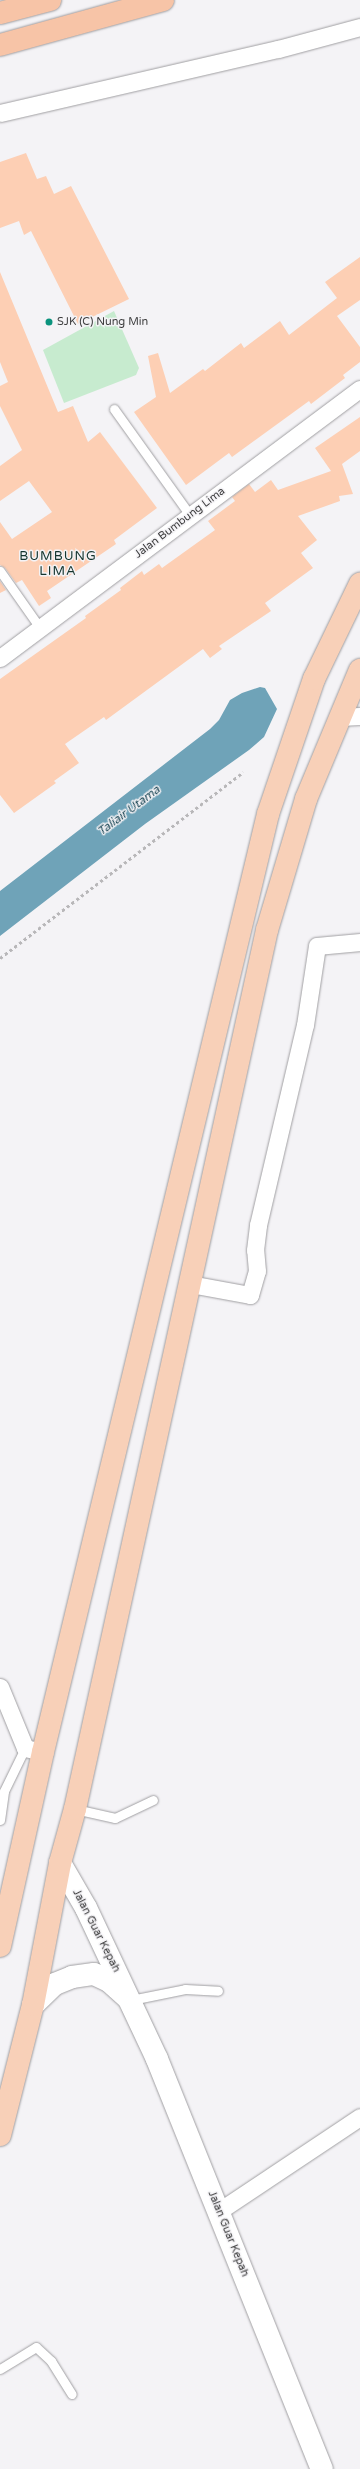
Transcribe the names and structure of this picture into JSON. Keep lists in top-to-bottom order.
{
  "streets": {
    "main road": ["Jalan Guar Kepah"],
    "street": ["Jalan Bumbung Lima"]
  },
  "districts": ["BUMBUNG LIMA"],
  "water": ["Taliair Utama"],
  "places": ["SJK (C) Nung Min"]
}
